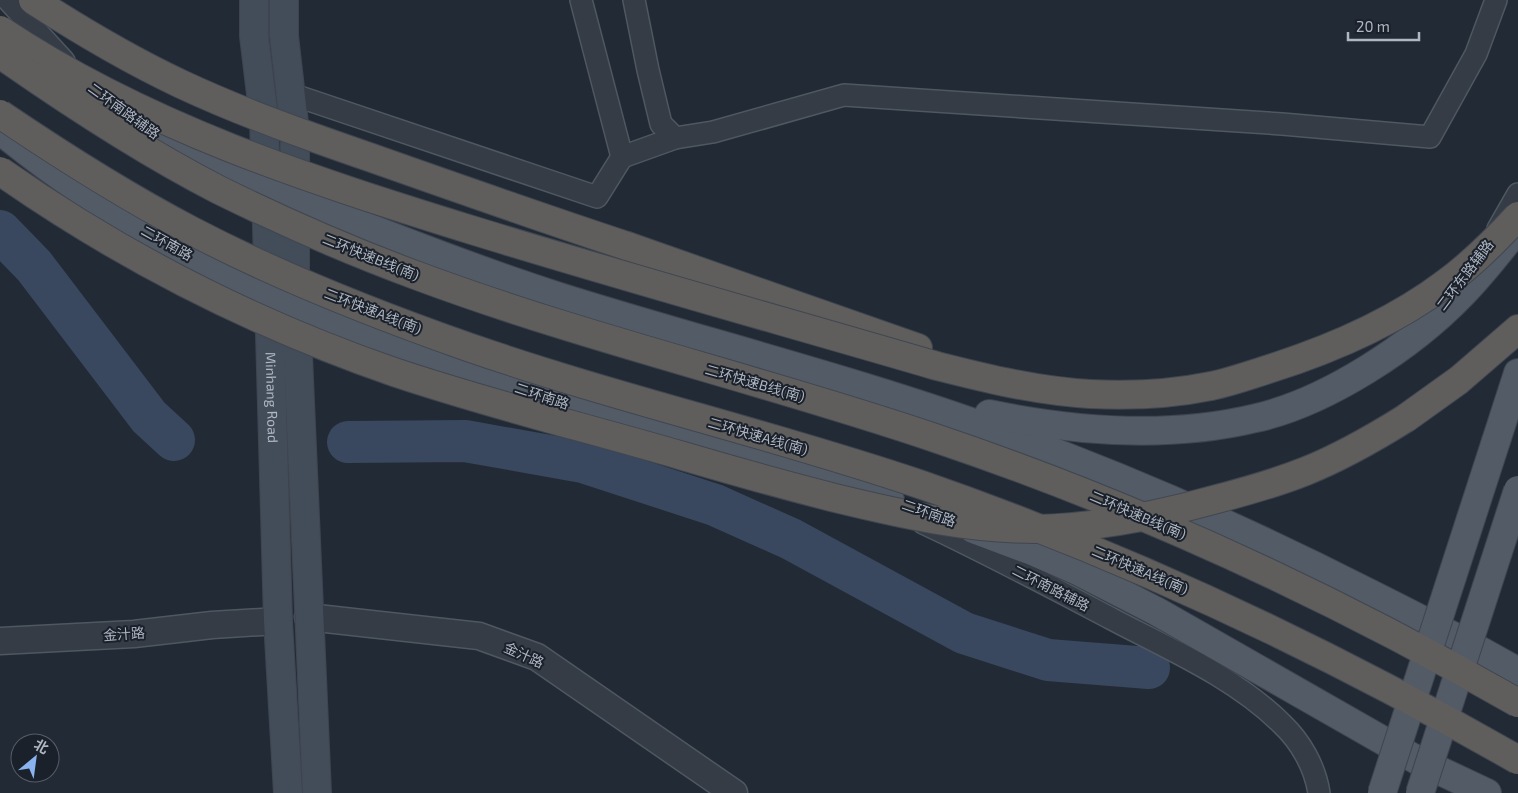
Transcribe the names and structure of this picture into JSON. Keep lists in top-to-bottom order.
{
  "streets": {
    "highway": ["二环快速B线(南)", "二环快速A线(南)"],
    "main road": ["二环南路", "Minhang Road"],
    "street": ["二环南路辅路", "二环东路辅路", "金汁路"]
  },
  "crossings": [
    ["二环南路辅路", "二环南路"],
    ["二环南路辅路", "Minhang Road"],
    ["二环南路", "Minhang Road"],
    ["Minhang Road", "金汁路"]
  ],
  "scale_bar": "20 m",
  "north": "top right"
}
